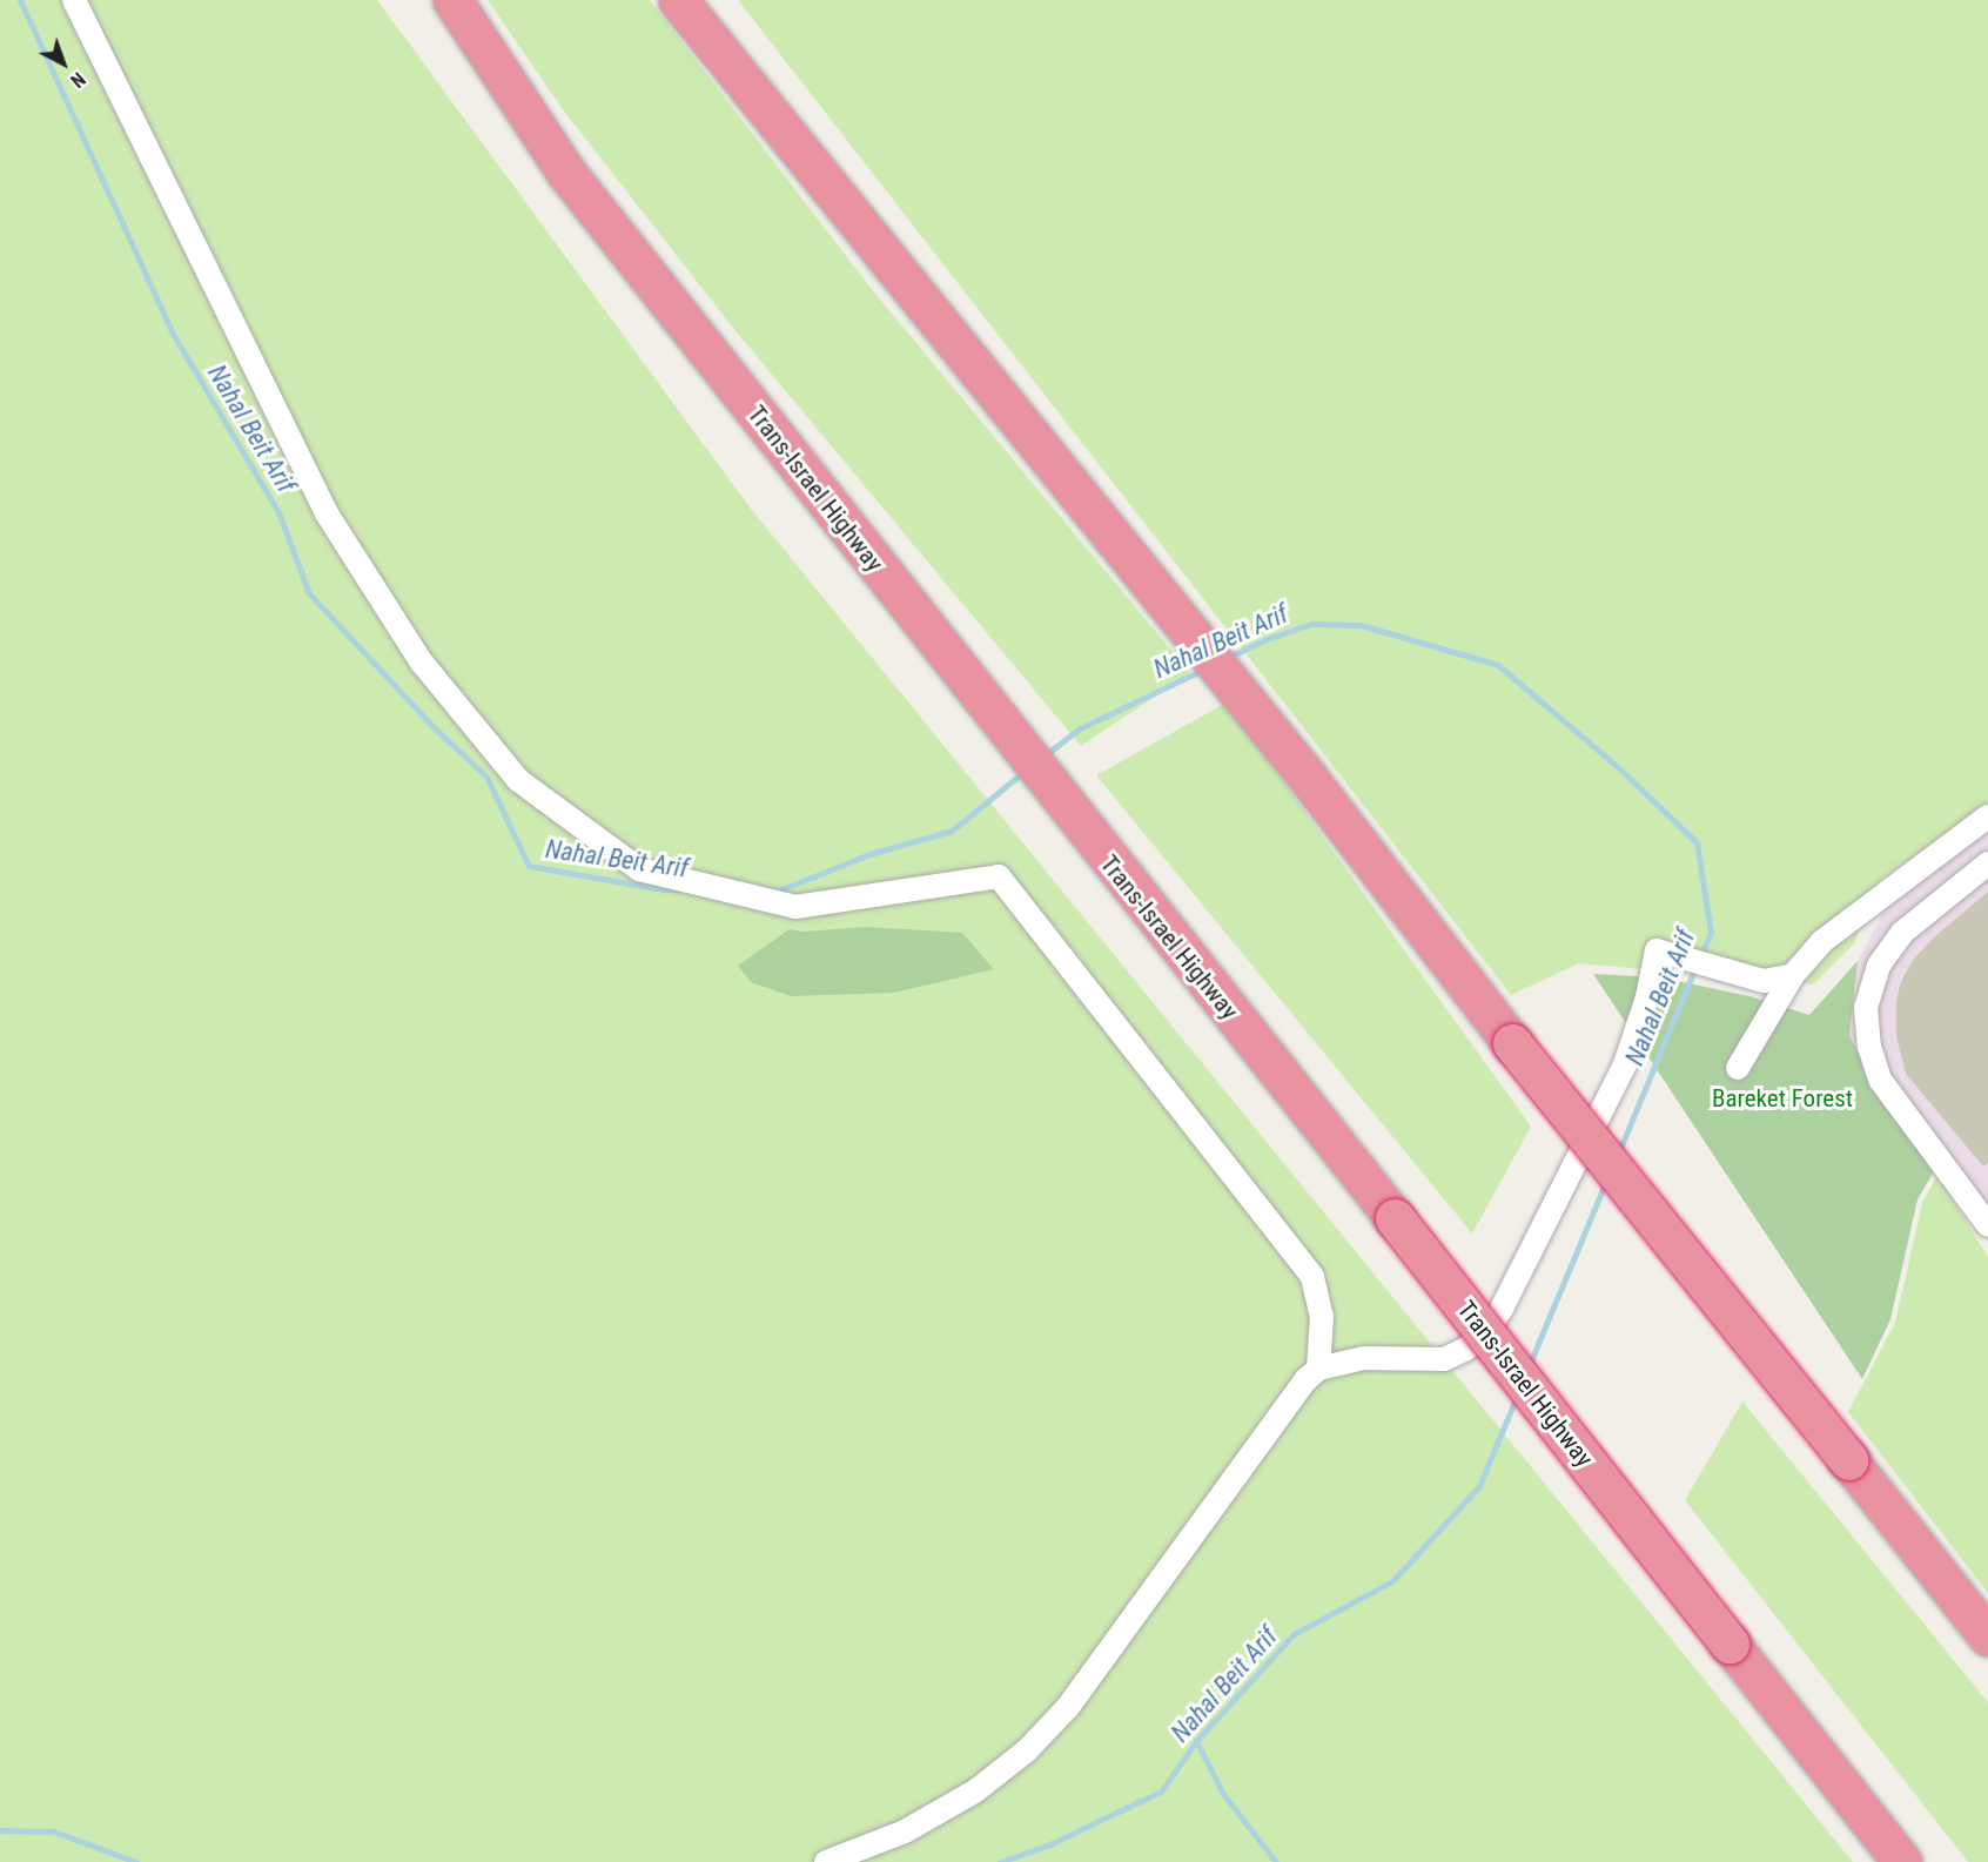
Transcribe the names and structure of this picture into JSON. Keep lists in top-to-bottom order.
{
  "streets": {
    "highway": ["Trans-Israel Highway"]
  },
  "water": ["Nahal Beit Arif"],
  "parks": ["Bareket Forest"],
  "north": "bottom right"
}
